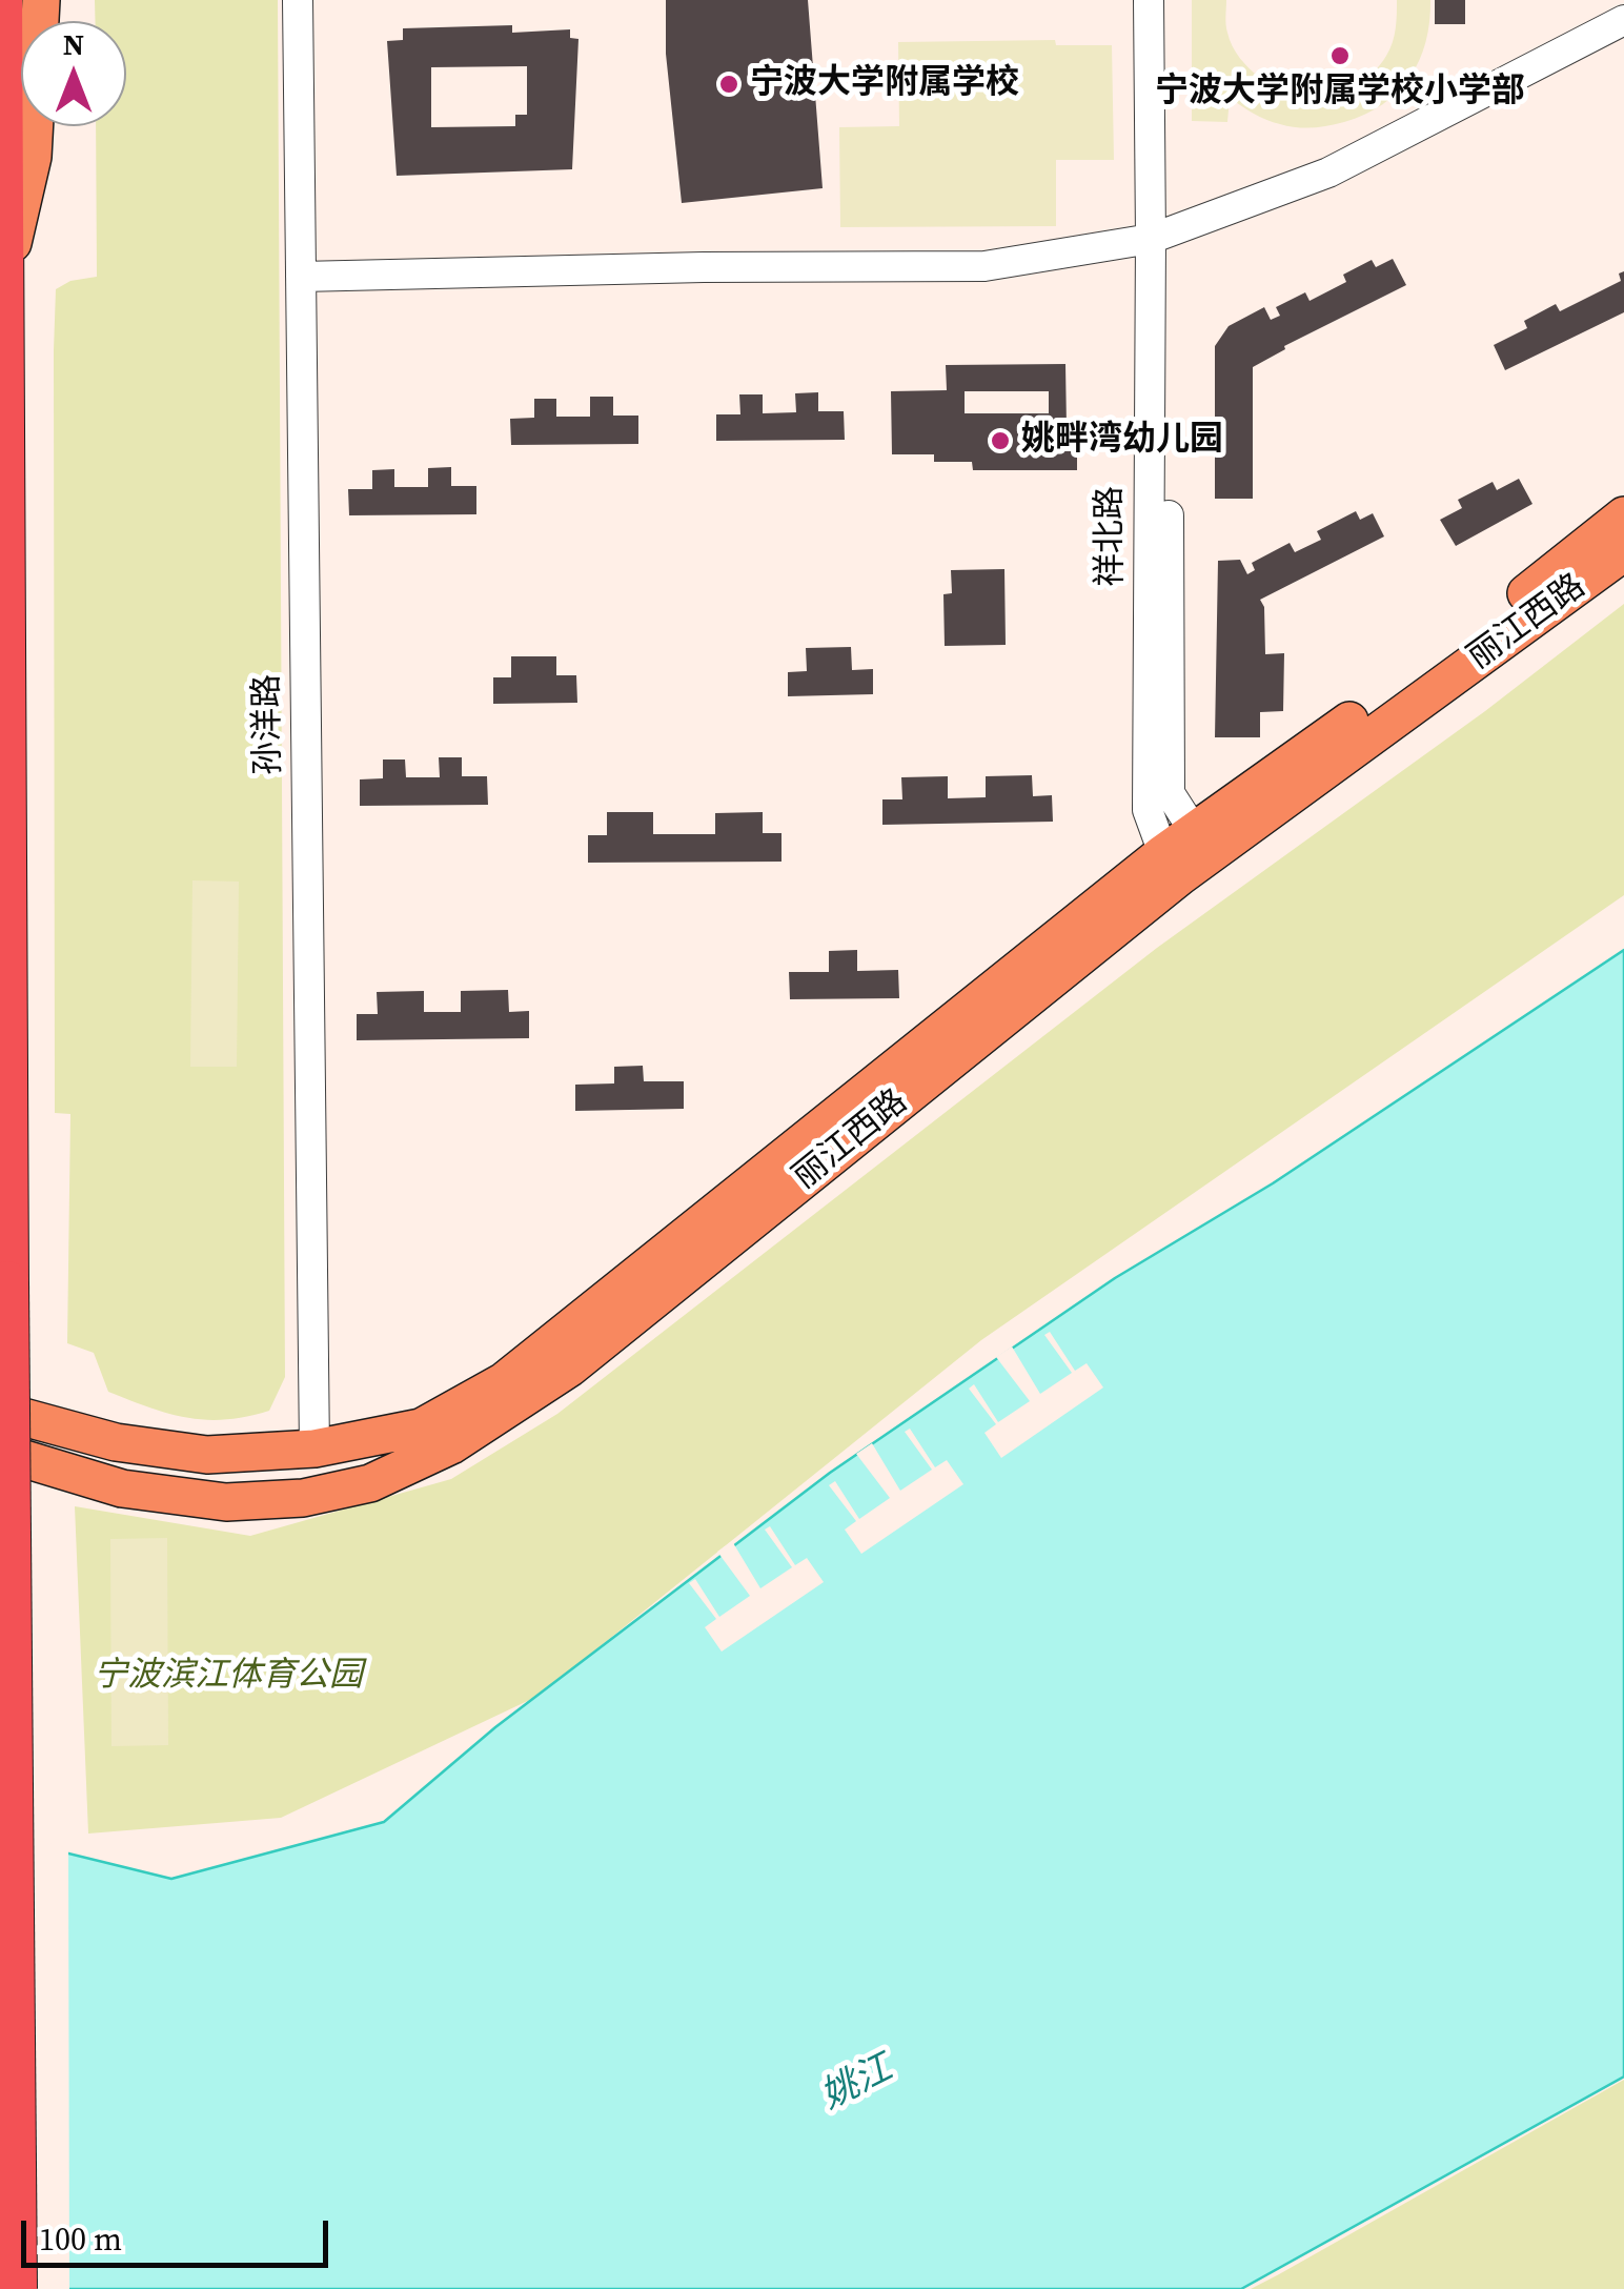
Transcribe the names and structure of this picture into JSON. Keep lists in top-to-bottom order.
{
  "streets": {
    "main road": ["丽江西路"],
    "street": ["祥北路", "孙洋路"]
  },
  "crossings": [
    ["祥北路", "丽江西路"],
    ["丽江西路", "孙洋路"]
  ],
  "water": ["姚江"],
  "parks": ["宁波滨江体育公园"],
  "places": ["宁波大学附属学校小学部", "宁波大学附属学校", "姚畔湾幼儿园"],
  "scale_bar": "100 m",
  "north": "top"
}
